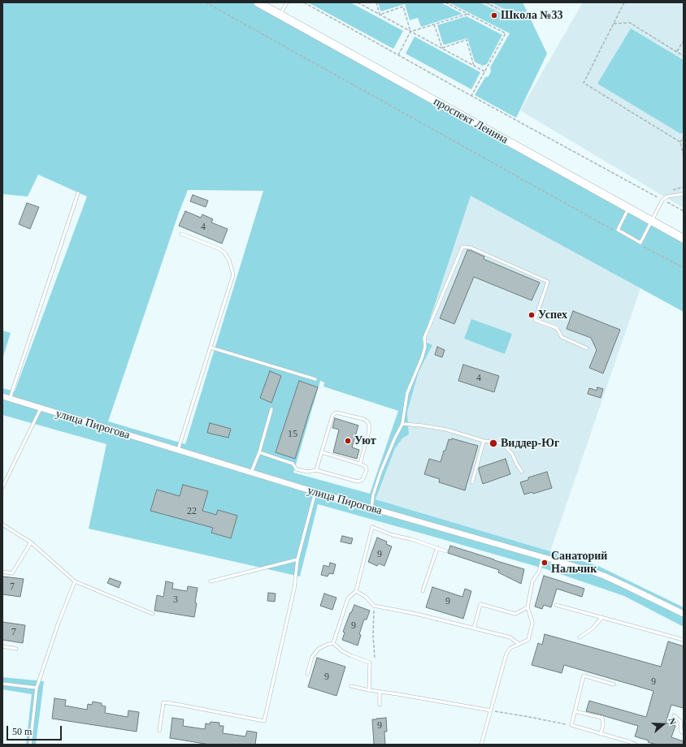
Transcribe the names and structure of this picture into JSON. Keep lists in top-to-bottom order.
{
  "streets": {
    "main road": ["проспект Ленина"],
    "street": ["улица Пирогова"]
  },
  "places": [
    "Школа №33",
    "Успех",
    "Уют",
    "Виддер-Юг",
    "Санаторий Нальчик"
  ],
  "house_numbers": [
    "4",
    "4",
    "15",
    "22",
    "9",
    "7",
    "3",
    "9",
    "9",
    "7",
    "9",
    "9",
    "9"
  ],
  "scale_bar": "50 m",
  "north": "right"
}
